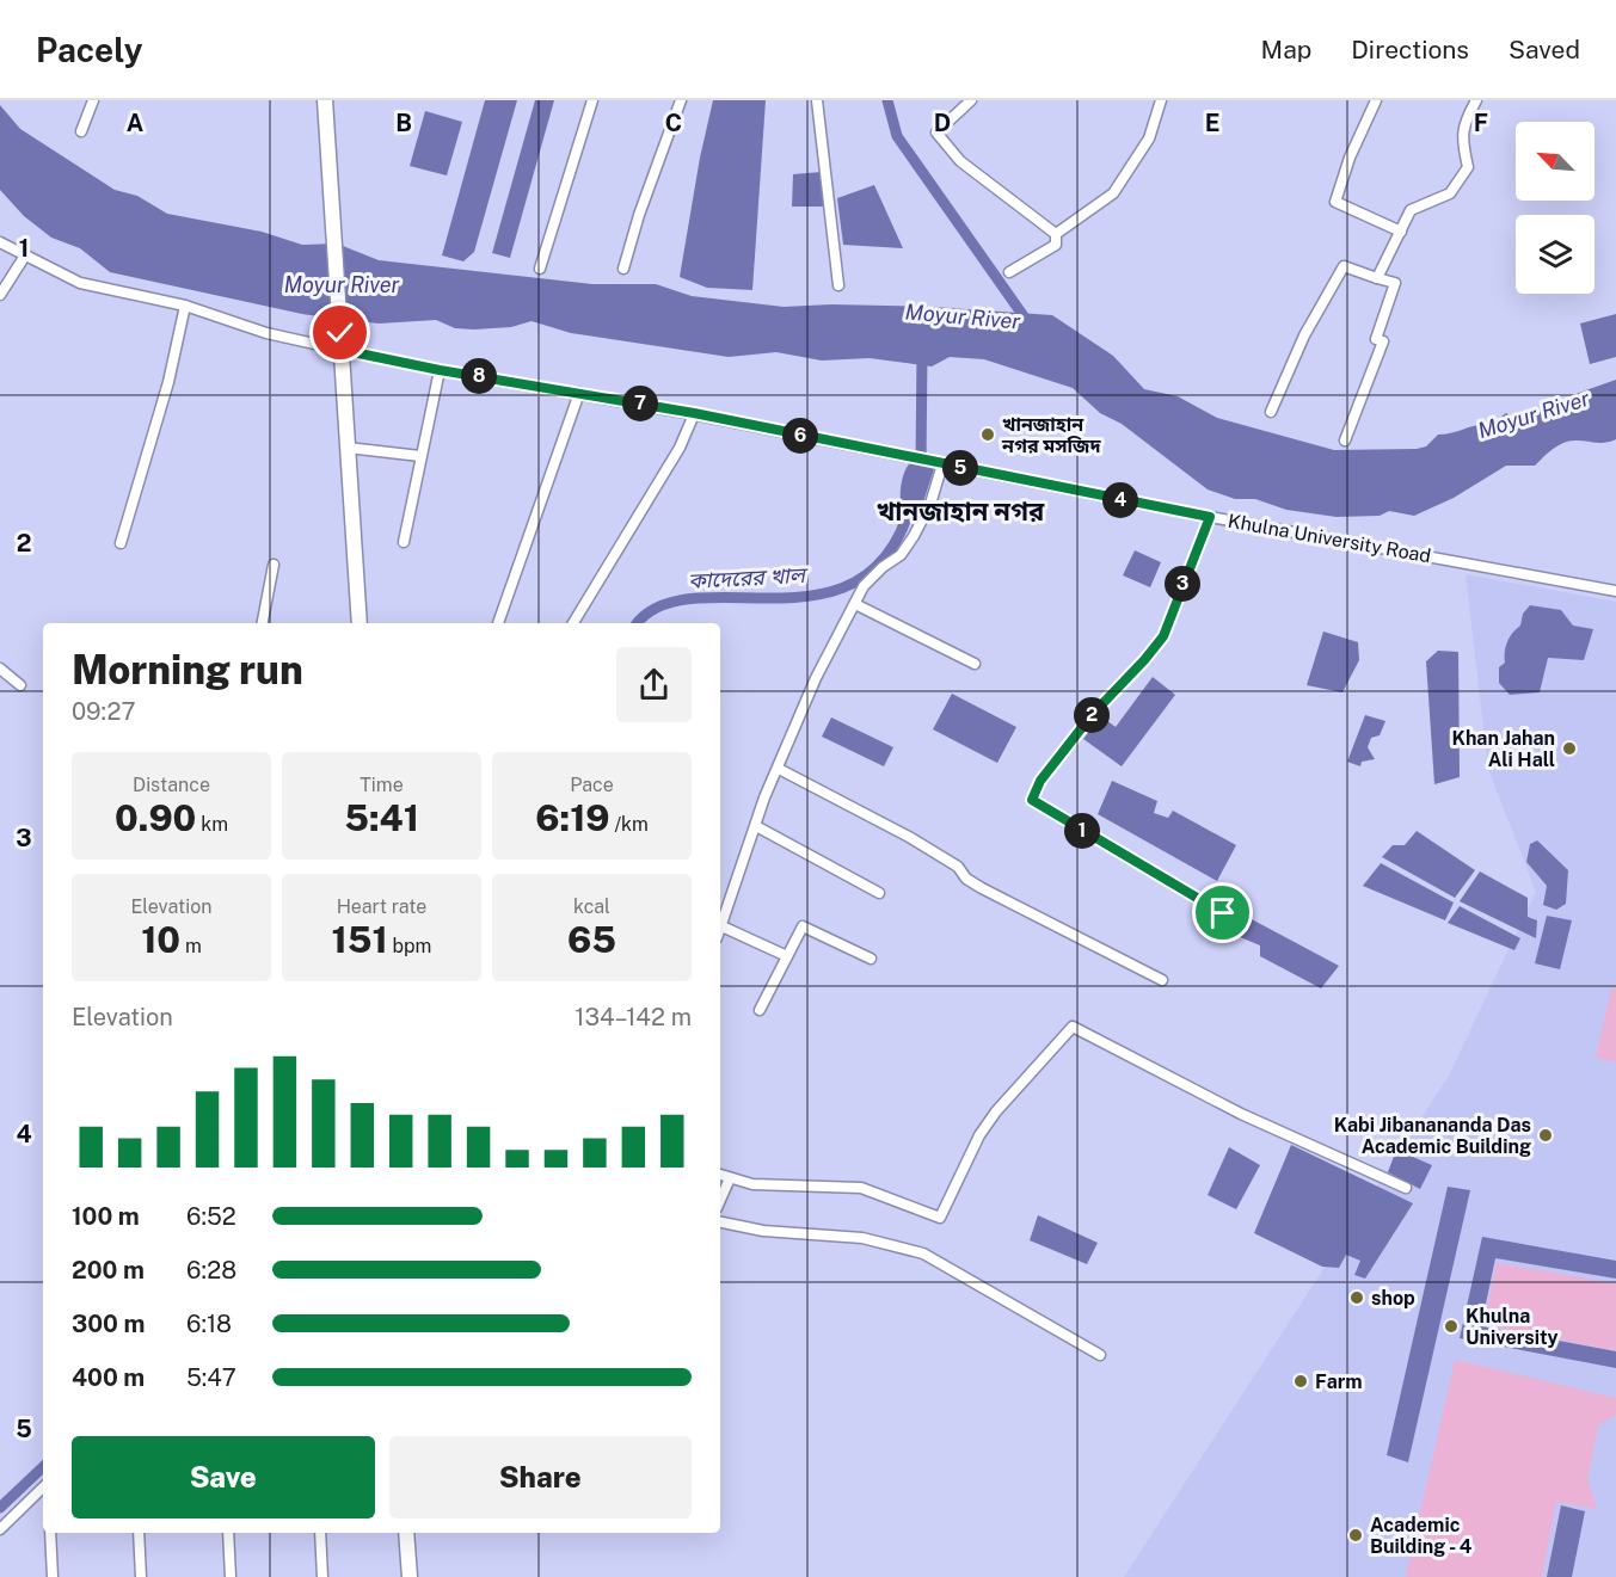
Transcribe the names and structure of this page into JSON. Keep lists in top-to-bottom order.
{
  "streets": {
    "street": ["Khulna University Road"]
  },
  "districts": ["খানজাহান নগর"],
  "water": ["Moyur River", "কাদেরের খাল"],
  "places": [
    "খানজাহান নগর মসজিদ",
    "Khan Jahan Ali Hall",
    "Kabi Jibanananda Das Academic Building",
    "shop",
    "Khulna University",
    "Farm",
    "Academic Building - 4"
  ],
  "north": "top left",
  "page": {
    "header": "Pacely",
    "nav": ["Map", "Directions", "Saved"],
    "pins": [
      "8",
      "7",
      "6",
      "5",
      "4",
      "3",
      "2",
      "1"
    ],
    "heading": ["Morning run", "09:27"],
    "stats": [
      ["Distance", "0.90 km"],
      ["Time", "5:41"],
      ["Pace", "6:19 /km"],
      ["Elevation", "10 m"],
      ["Heart rate", "151 bpm"],
      ["kcal", "65"]
    ],
    "chart": ["Elevation", "134–142 m"],
    "list": [
      {
        "name": "100 m",
        "note": "6:52"
      },
      {
        "name": "200 m",
        "note": "6:28"
      },
      {
        "name": "300 m",
        "note": "6:18"
      },
      {
        "name": "400 m",
        "note": "5:47"
      }
    ],
    "buttons": ["Save", "Share"]
  },
  "grid": {
    "columns": [
      "A",
      "B",
      "C",
      "D",
      "E",
      "F"
    ],
    "rows": [
      "1",
      "2",
      "3",
      "4",
      "5"
    ]
  }
}
